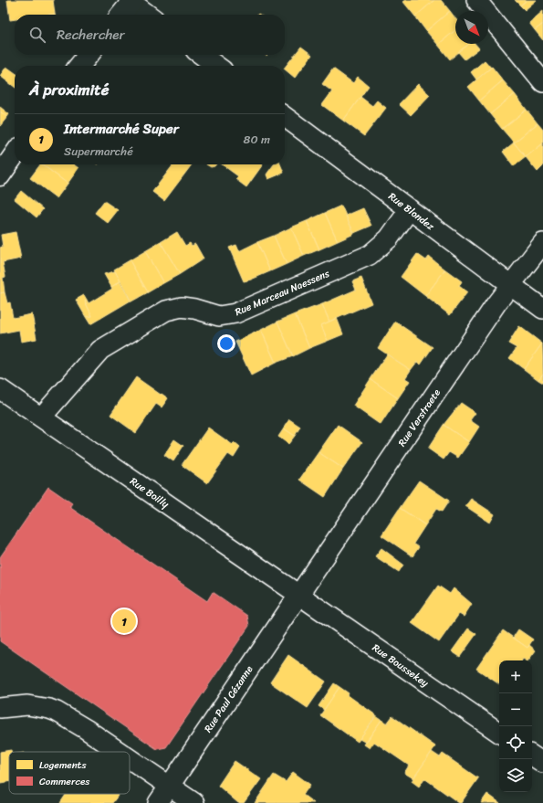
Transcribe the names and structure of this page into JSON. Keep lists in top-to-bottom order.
{
  "streets": {
    "street": [
      "Rue Blondez",
      "Rue Marceau Naessens",
      "Rue Verstraete",
      "Rue Boilly",
      "Rue Boussekey",
      "Rue Paul Cézanne"
    ]
  },
  "crossings": [
    ["Rue Blondez", "Rue Marceau Naessens"],
    ["Rue Blondez", "Rue Verstraete"],
    ["Rue Marceau Naessens", "Rue Boilly"],
    ["Rue Verstraete", "Rue Boilly"],
    ["Rue Verstraete", "Rue Boussekey"],
    ["Rue Verstraete", "Rue Paul Cézanne"],
    ["Rue Boilly", "Rue Boussekey"],
    ["Rue Boilly", "Rue Paul Cézanne"],
    ["Rue Boussekey", "Rue Paul Cézanne"]
  ],
  "legend": ["Logements", "Commerces"],
  "north": "bottom right",
  "page": {
    "search": "Rechercher",
    "heading": "À proximité",
    "list": [
      {
        "mark": "1",
        "name": "Intermarché Super",
        "note": "Supermarché",
        "value": "80 m"
      }
    ],
    "pins": "1",
    "map_buttons": ["+", "−"]
  }
}
